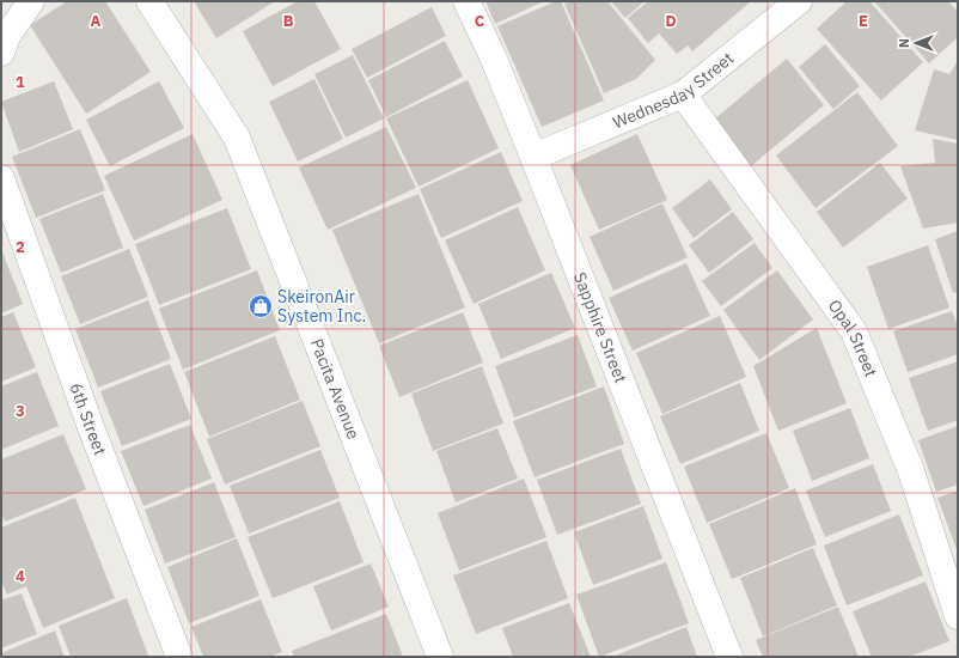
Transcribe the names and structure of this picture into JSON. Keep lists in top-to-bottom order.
{
  "streets": {
    "street": [
      "Wednesday Street",
      "Sapphire Street",
      "Opal Street",
      "Pacita Avenue",
      "6th Street"
    ]
  },
  "crossings": [
    ["Wednesday Street", "Sapphire Street"],
    ["Wednesday Street", "Opal Street"]
  ],
  "places": {
    "shop": ["SkeironAir System Inc."]
  },
  "north": "left",
  "grid": {
    "columns": [
      "A",
      "B",
      "C",
      "D",
      "E"
    ],
    "rows": [
      "1",
      "2",
      "3",
      "4"
    ]
  }
}
